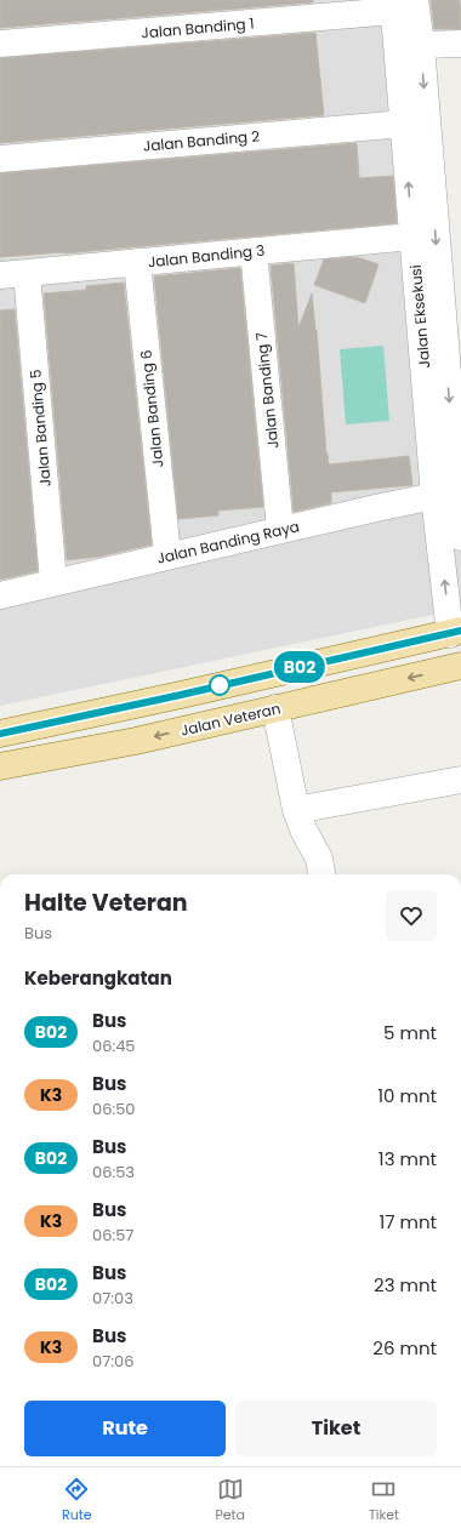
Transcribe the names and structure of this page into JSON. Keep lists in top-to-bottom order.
{
  "streets": {
    "main road": ["Jalan Veteran"],
    "street": [
      "Jalan Banding 1",
      "Jalan Banding 2",
      "Jalan Banding 3",
      "Jalan Eksekusi",
      "Jalan Banding 7",
      "Jalan Banding 6",
      "Jalan Banding 5",
      "Jalan Banding Raya"
    ]
  },
  "crossings": [
    ["Jalan Banding 1", "Jalan Eksekusi"],
    ["Jalan Banding 2", "Jalan Eksekusi"],
    ["Jalan Banding 3", "Jalan Eksekusi"],
    ["Jalan Banding 3", "Jalan Banding 7"],
    ["Jalan Banding 3", "Jalan Banding 6"],
    ["Jalan Banding 3", "Jalan Banding 5"],
    ["Jalan Eksekusi", "Jalan Banding Raya"],
    ["Jalan Banding 7", "Jalan Banding Raya"],
    ["Jalan Banding 6", "Jalan Banding Raya"],
    ["Jalan Banding 5", "Jalan Banding Raya"]
  ],
  "lines": ["bus line B02"],
  "page": {
    "on_map": "B02",
    "heading": [
      ["Halte Veteran", "Bus"],
      "Keberangkatan"
    ],
    "list": [
      {
        "mark": "B02",
        "name": "Bus",
        "note": "06:45",
        "value": "5 mnt"
      },
      {
        "mark": "K3",
        "name": "Bus",
        "note": "06:50",
        "value": "10 mnt"
      },
      {
        "mark": "B02",
        "name": "Bus",
        "note": "06:53",
        "value": "13 mnt"
      },
      {
        "mark": "K3",
        "name": "Bus",
        "note": "06:57",
        "value": "17 mnt"
      },
      {
        "mark": "B02",
        "name": "Bus",
        "note": "07:03",
        "value": "23 mnt"
      },
      {
        "mark": "K3",
        "name": "Bus",
        "note": "07:06",
        "value": "26 mnt"
      }
    ],
    "buttons": ["Rute", "Tiket"],
    "tabs": ["Rute", "Peta", "Tiket"]
  }
}
